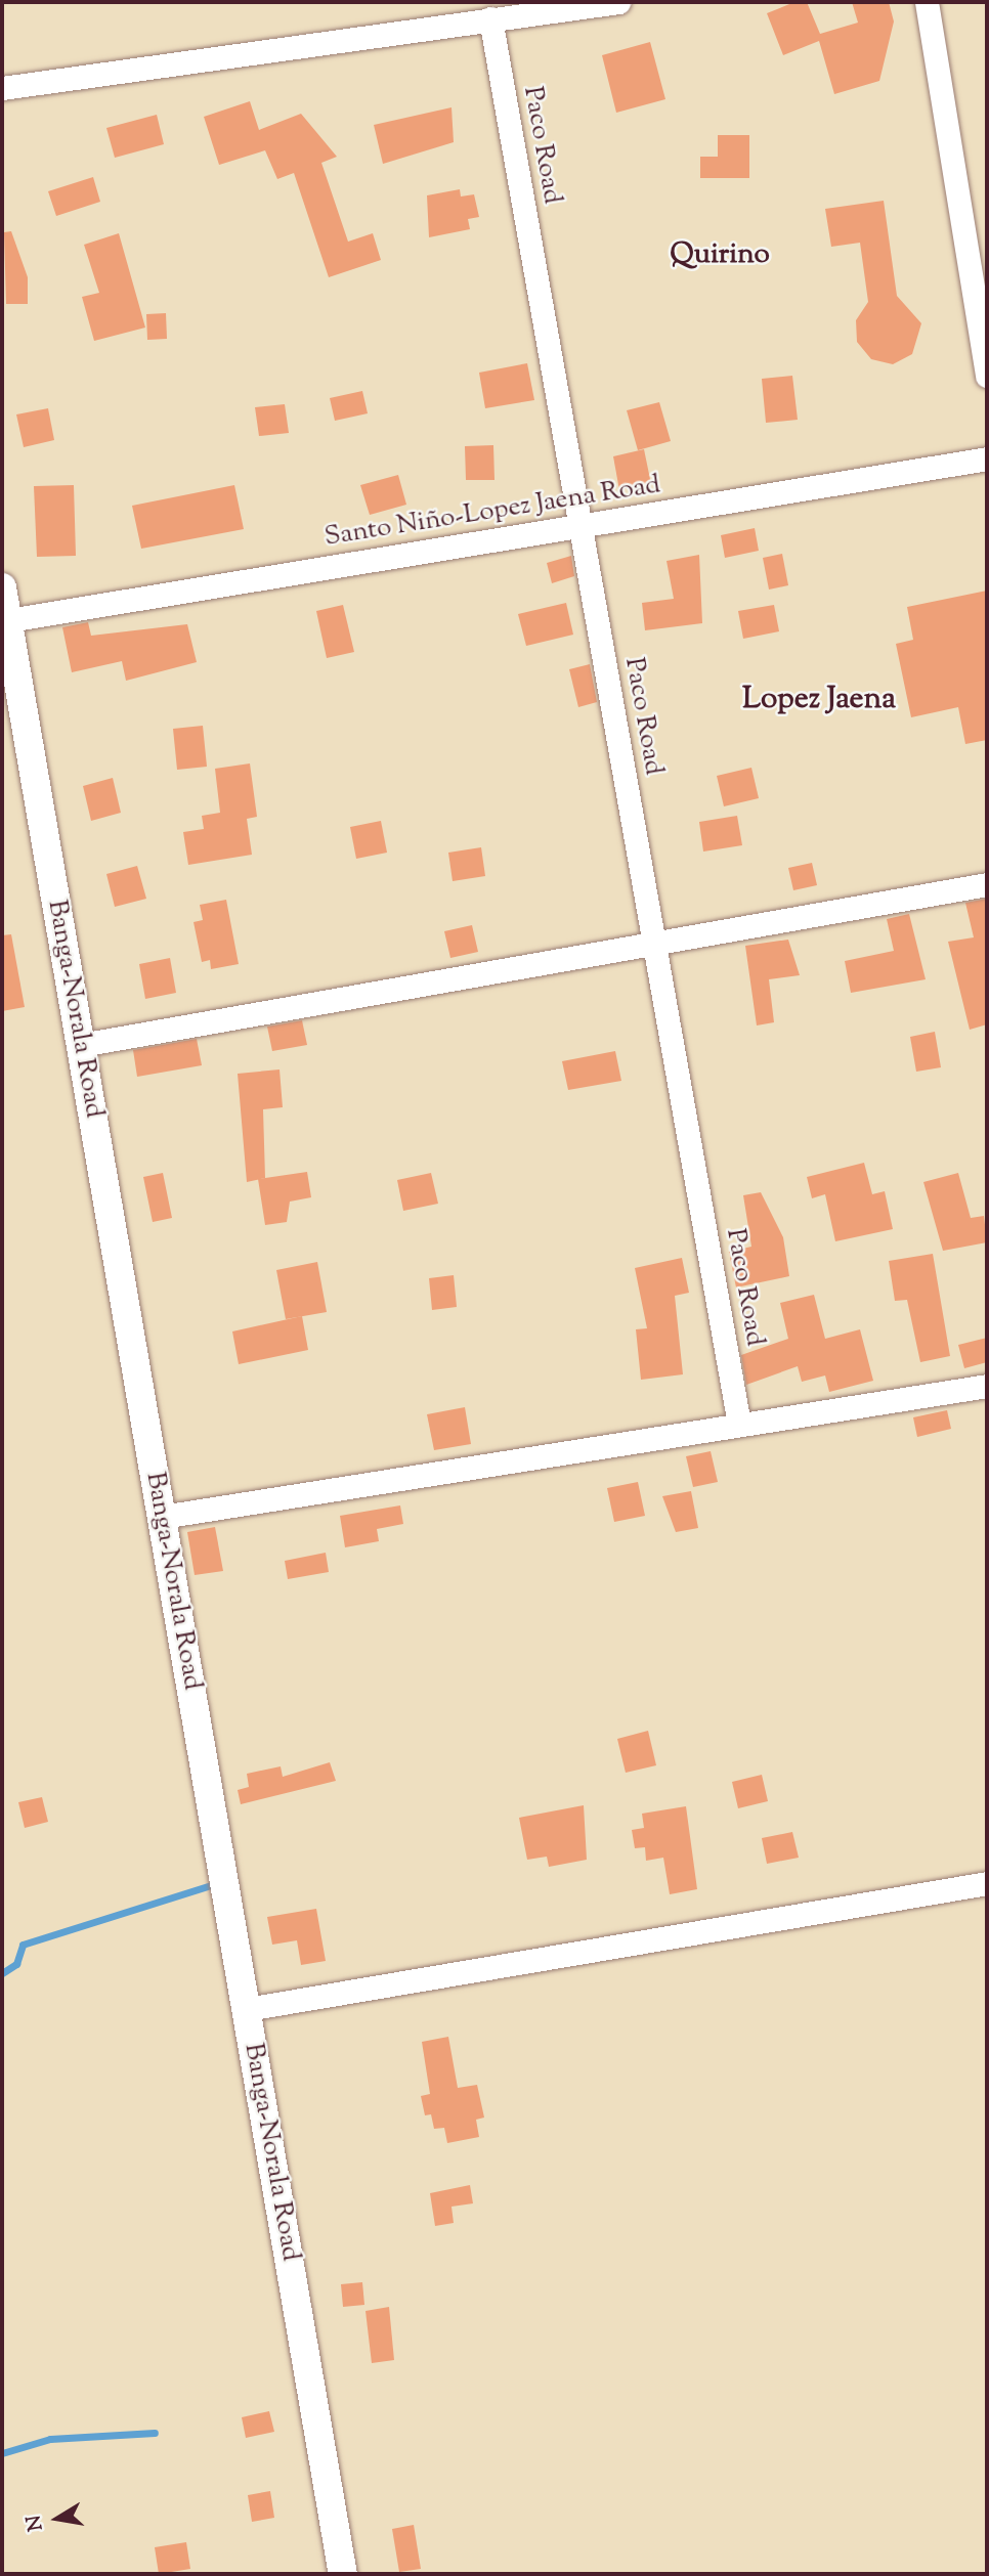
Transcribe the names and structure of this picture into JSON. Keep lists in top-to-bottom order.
{
  "streets": {
    "main road": ["Banga-Norala Road"],
    "street": ["Paco Road", "Santo Niño-Lopez Jaena Road"]
  },
  "crossings": [
    ["Paco Road", "Santo Niño-Lopez Jaena Road"],
    ["Santo Niño-Lopez Jaena Road", "Banga-Norala Road"]
  ],
  "districts": ["Quirino", "Lopez Jaena"],
  "north": "left"
}
